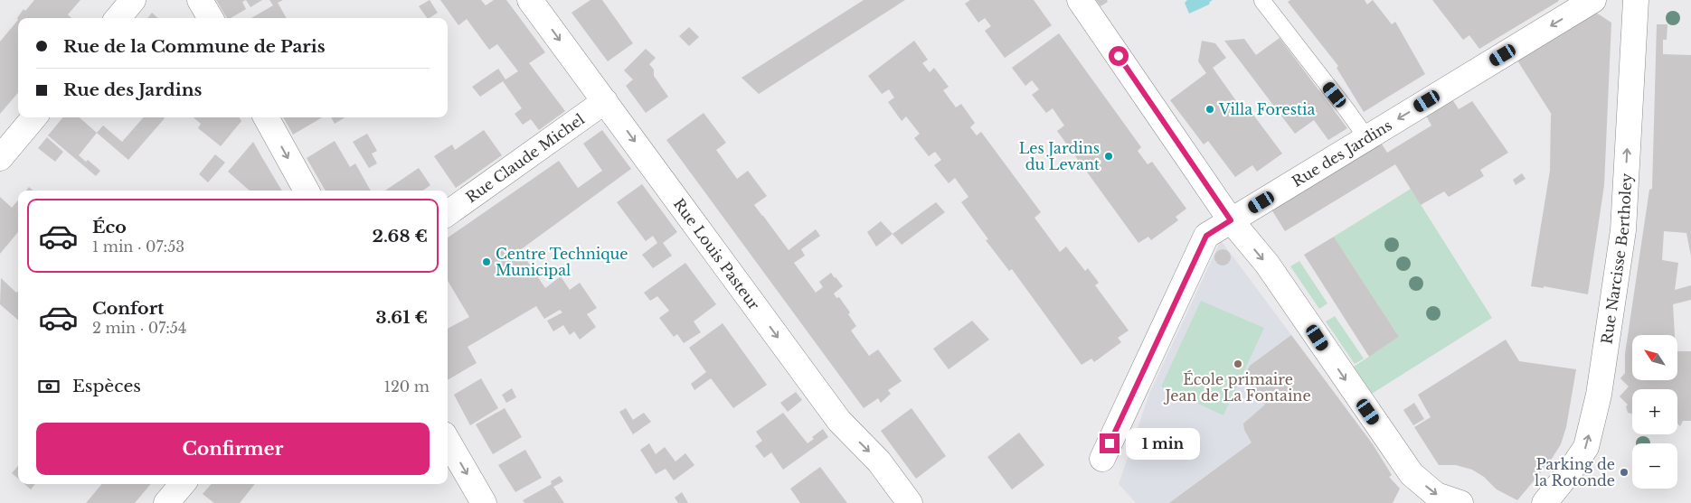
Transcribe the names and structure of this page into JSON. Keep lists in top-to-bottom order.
{
  "streets": {
    "street": [
      "Rue des Jardins",
      "Rue Claude Michel",
      "Rue Louis Pasteur",
      "Rue Narcisse Bertholey"
    ]
  },
  "crossings": [
    ["Rue Claude Michel", "Rue Louis Pasteur"]
  ],
  "one_way": ["Rue des Jardins", "Rue Louis Pasteur", "Rue Narcisse Bertholey"],
  "places": [
    "Villa Forestia",
    "Les Jardins du Levant",
    "Centre Technique Municipal",
    "École primaire Jean de La Fontaine",
    "Parking de la Rotonde"
  ],
  "north": "top left",
  "page": {
    "banner": ["Rue de la Commune de Paris", "Rue des Jardins"],
    "list": [
      {
        "name": "Éco",
        "note": "1 min · 07:53",
        "value": "2.68 €"
      },
      {
        "name": "Confort",
        "note": "2 min · 07:54",
        "value": "3.61 €"
      }
    ],
    "map_buttons": ["+", "−"],
    "pay": ["Espèces", "120 m"],
    "buttons": "Confirmer",
    "bubble": "1 min"
  }
}
